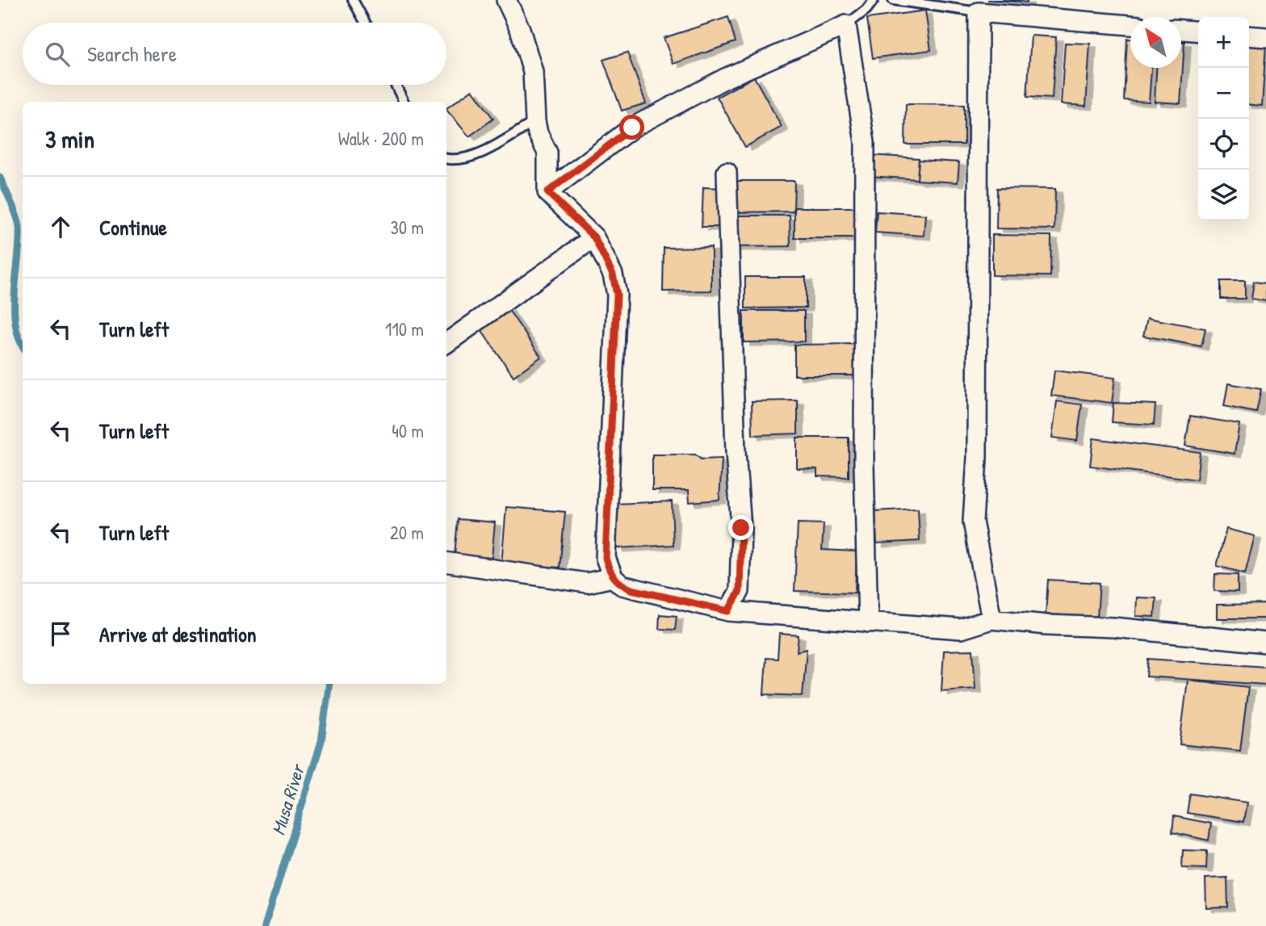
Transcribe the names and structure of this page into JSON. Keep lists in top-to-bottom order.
{
  "water": ["Musa River"],
  "north": "top left",
  "page": {
    "map_buttons": ["+", "−"],
    "search": "Search here",
    "heading": ["3 min", "Walk · 200 m"],
    "list": [
      ["Continue", "30 m"],
      ["Turn left", "110 m"],
      ["Turn left", "40 m"],
      ["Turn left", "20 m"],
      "Arrive at destination"
    ]
  }
}
